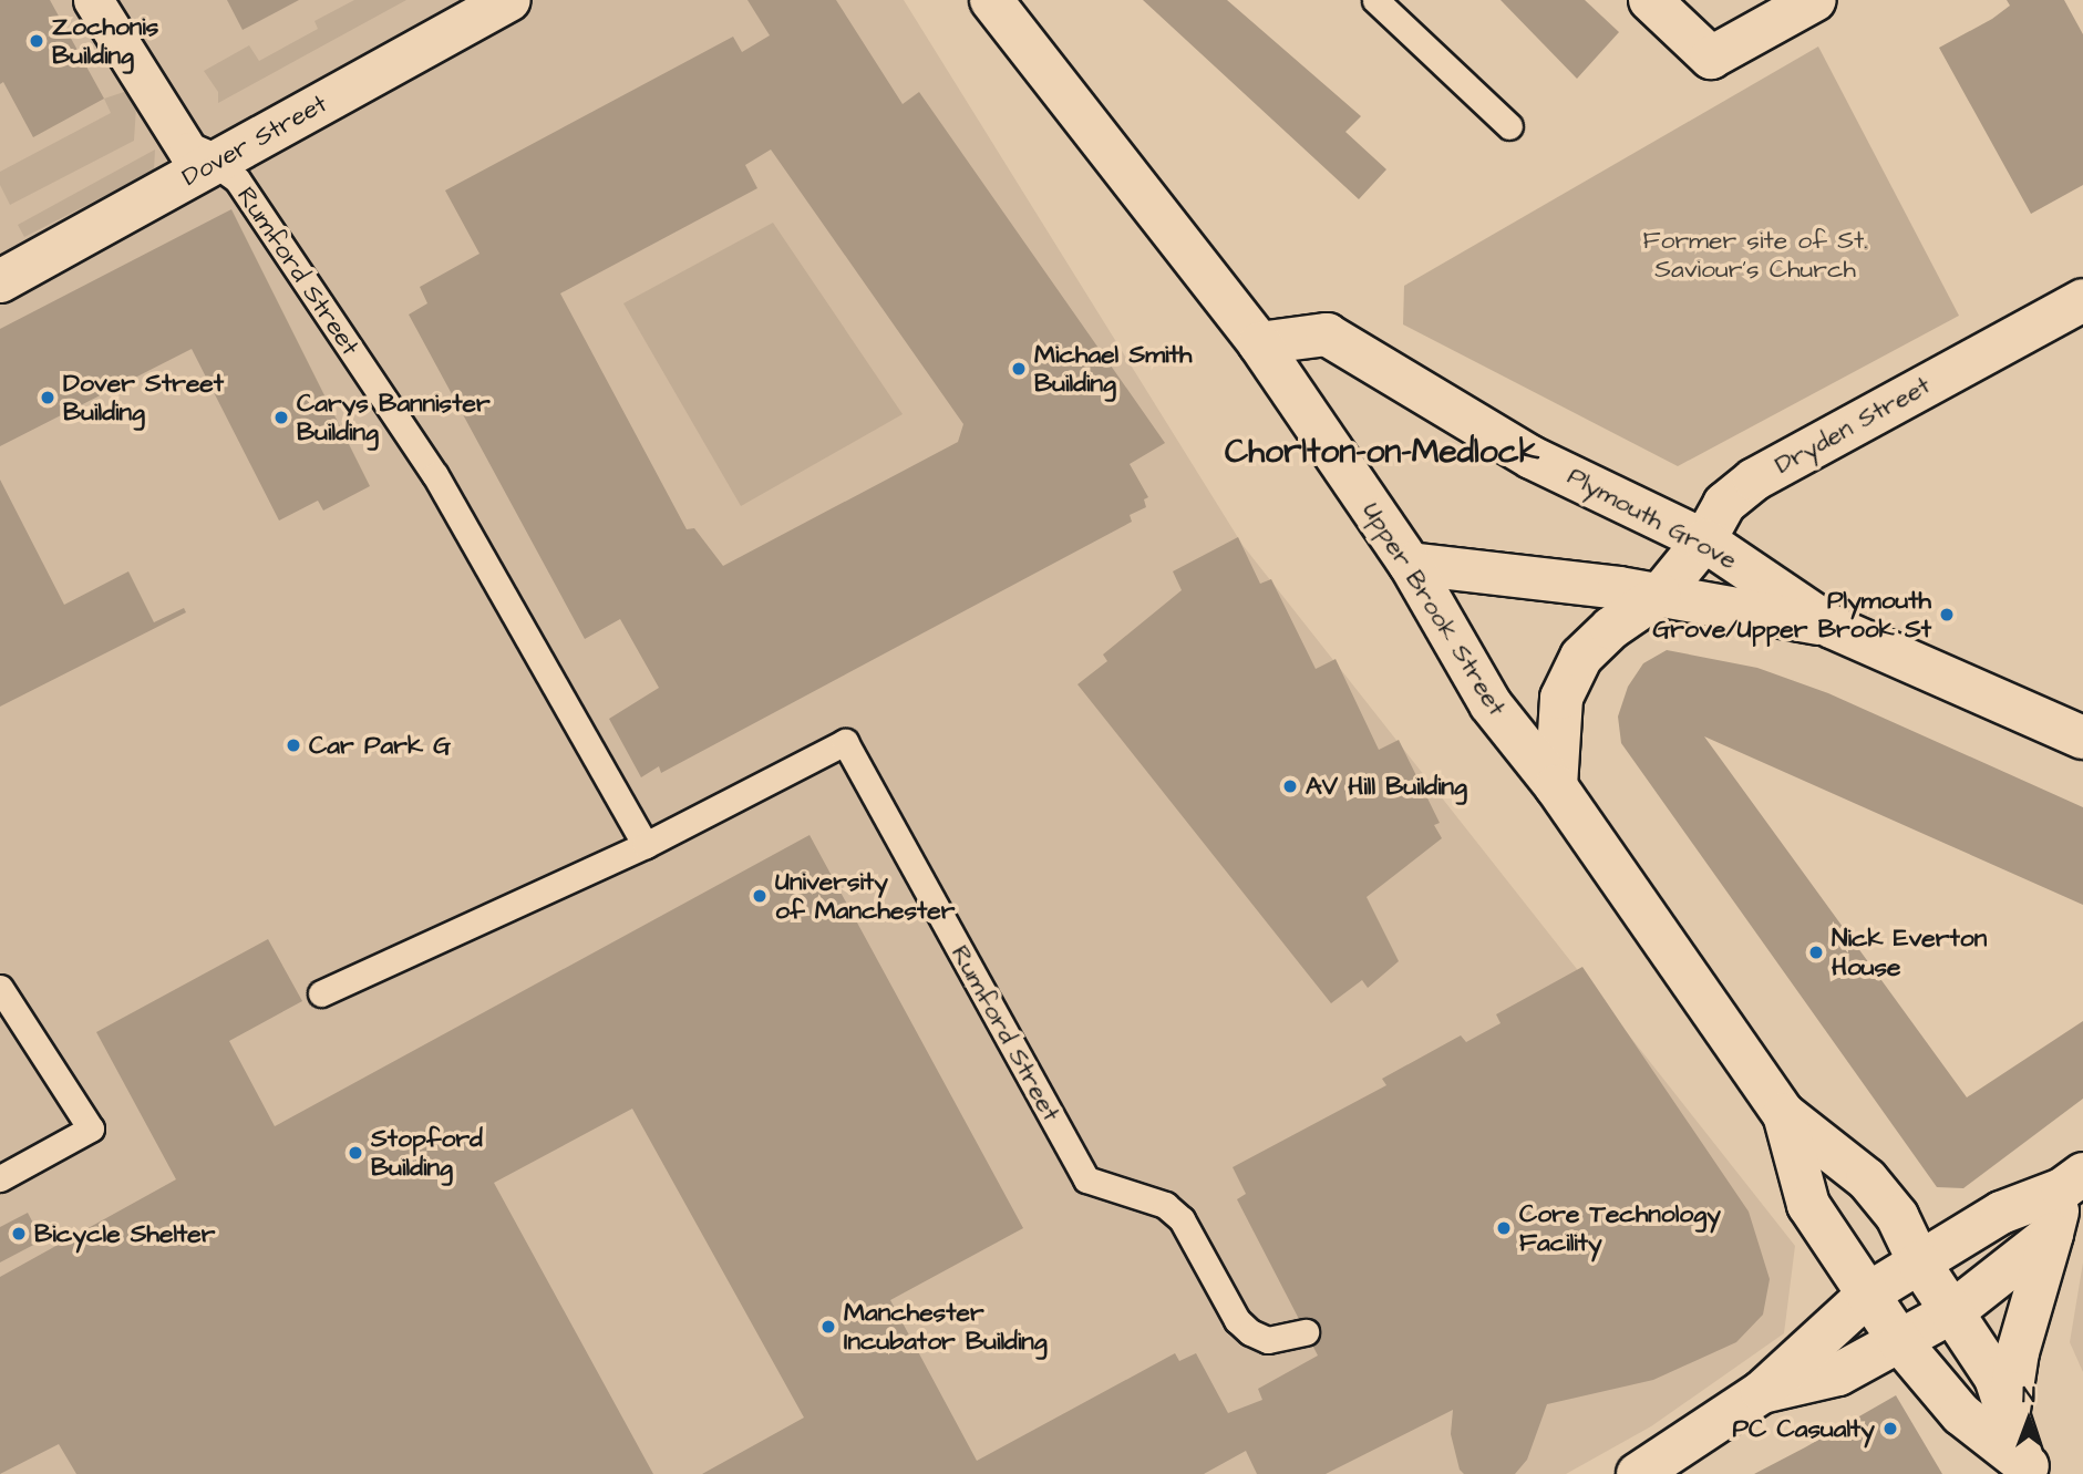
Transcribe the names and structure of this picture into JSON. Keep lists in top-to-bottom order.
{
  "streets": {
    "main road": [
      "Dover Street",
      "Dryden Street",
      "Plymouth Grove",
      "Upper Brook Street"
    ],
    "street": ["Rumford Street"]
  },
  "crossings": [
    ["Dover Street", "Rumford Street"],
    ["Dryden Street", "Plymouth Grove"],
    ["Dryden Street", "Upper Brook Street"],
    ["Plymouth Grove", "Upper Brook Street"]
  ],
  "districts": ["Chorlton-on-Medlock"],
  "parks": ["Former site of St. Saviour's Church"],
  "places": [
    "Zochonis Building",
    "Michael Smith Building",
    "Dover Street Building",
    "Carys Bannister Building",
    "Plymouth Grove/Upper Brook St",
    "Car Park G",
    "AV Hill Building",
    "University of Manchester",
    "Nick Everton House",
    "Stopford Building",
    "Core Technology Facility",
    "Bicycle Shelter",
    "Manchester Incubator Building",
    "PC Casualty"
  ],
  "north": "top"
}
